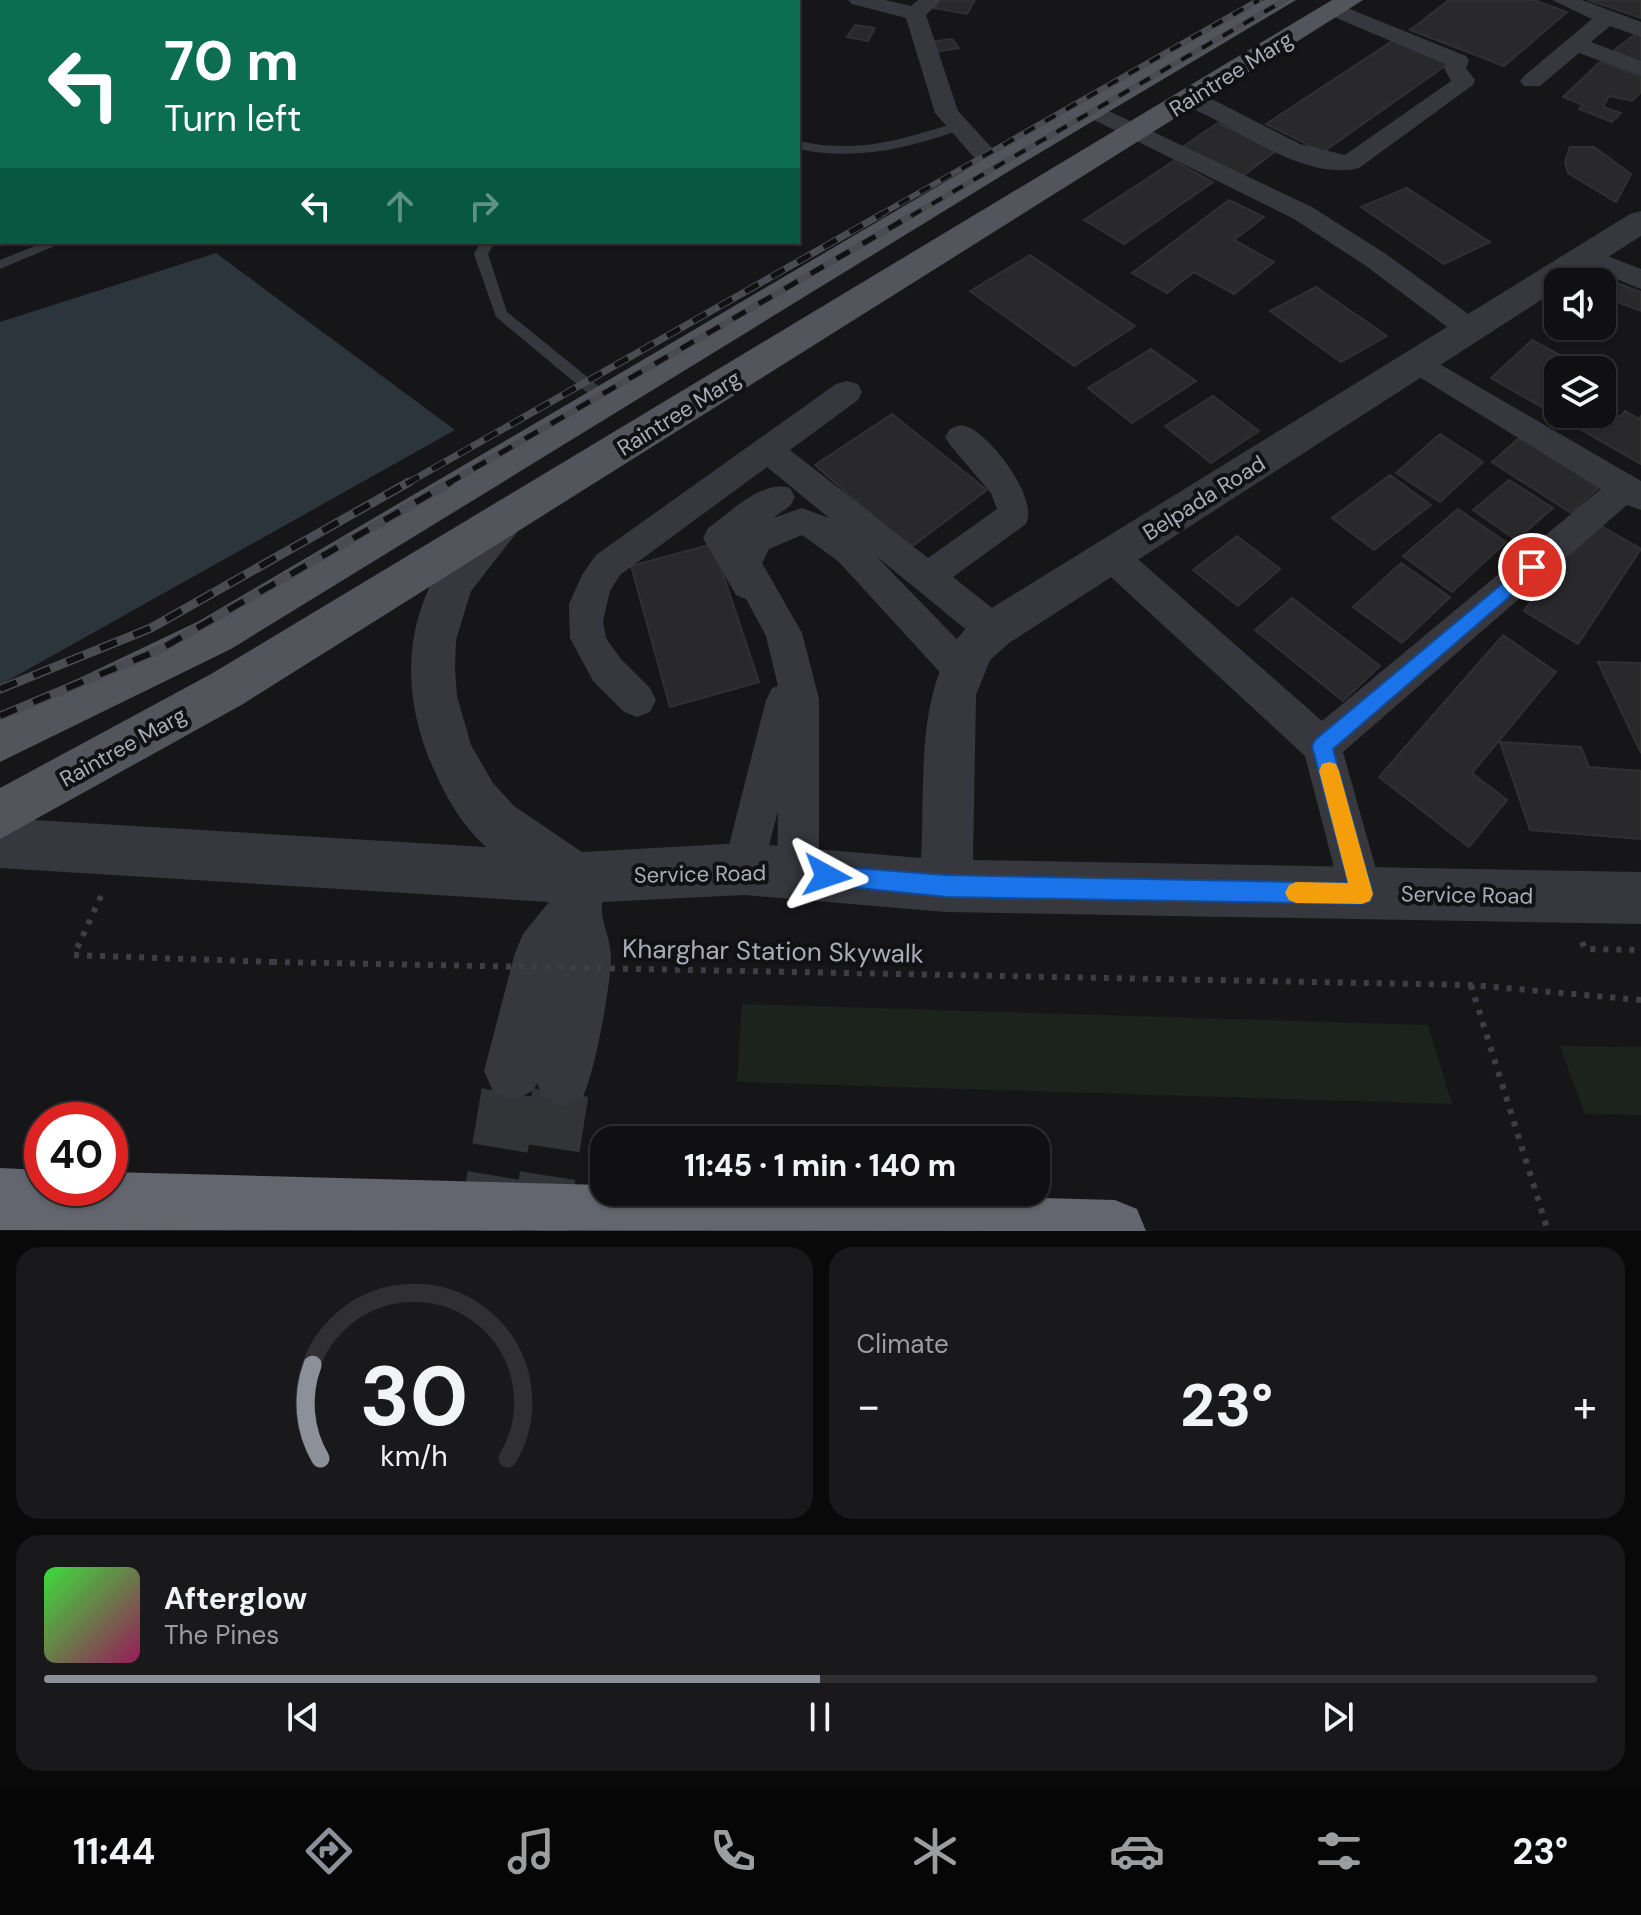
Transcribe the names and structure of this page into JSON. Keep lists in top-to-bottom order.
{
  "streets": {
    "main road": ["Raintree Marg"],
    "street": ["Belpada Road", "Service Road"],
    "path": ["Kharghar Station Skywalk"]
  },
  "crossings": [
    ["Belpada Road", "Service Road"],
    ["Service Road", "Kharghar Station Skywalk"]
  ],
  "page": {
    "turn": ["70 m", "Turn left"],
    "limit": "40",
    "trip": "11:45 · 1 min · 140 m",
    "tile": "Climate",
    "heat": ["−", "23°", "+"],
    "song": ["Afterglow", "The Pines"],
    "tabs": ["11:44", "23°"],
    "gauge": ["30", "km/h"]
  }
}
